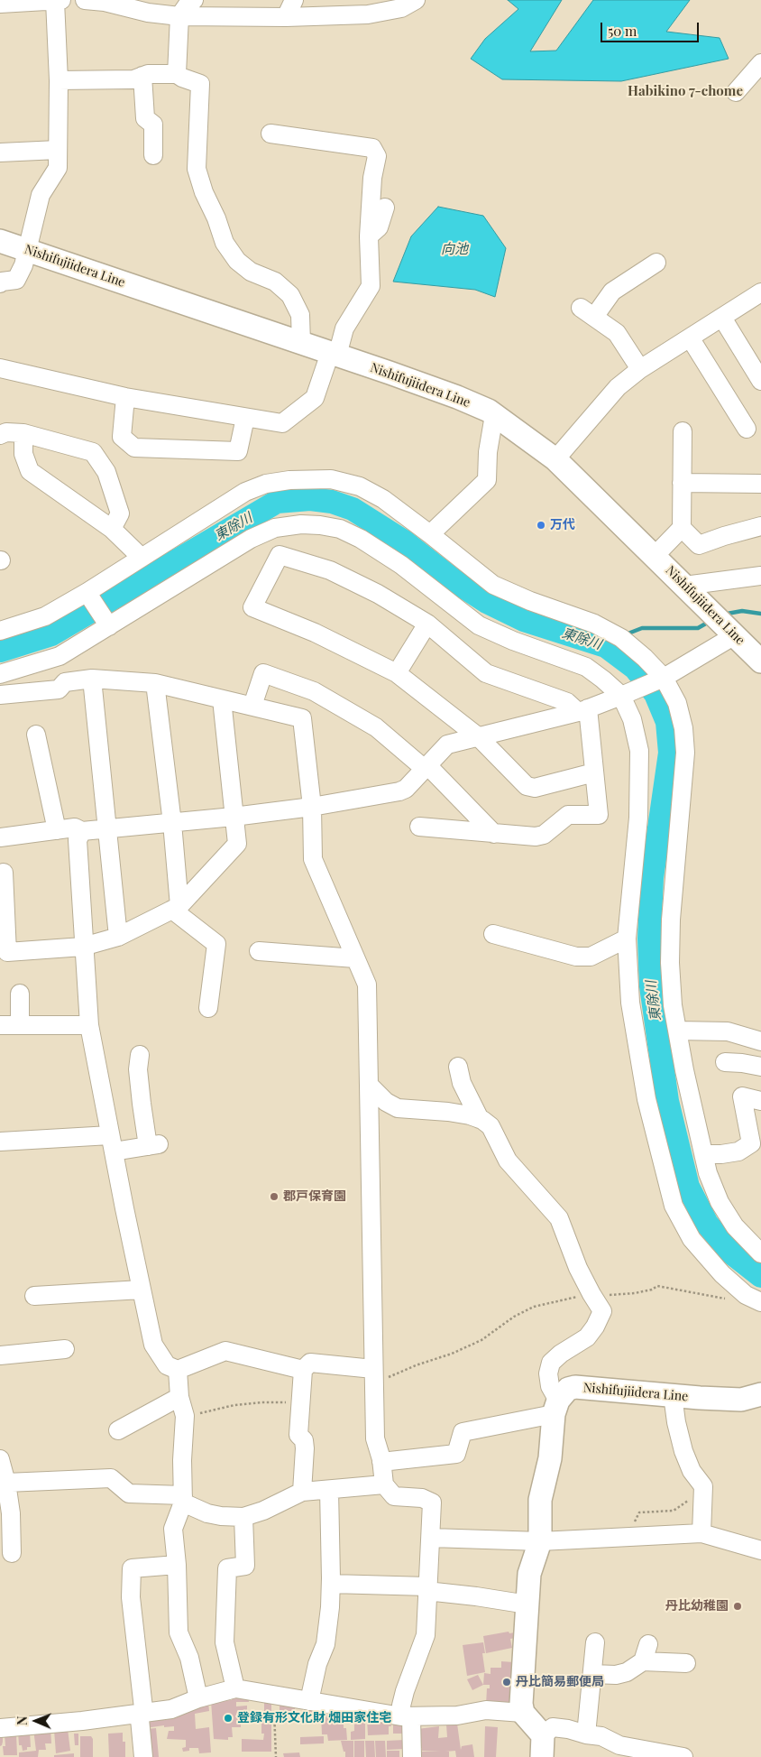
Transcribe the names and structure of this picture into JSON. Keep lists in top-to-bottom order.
{
  "streets": {
    "main road": ["Nishifujiidera Line"]
  },
  "districts": ["Habikino 7-chome"],
  "water": ["向池", "東除川"],
  "places": [
    "万代",
    "郡戸保育園",
    "丹比幼稚園",
    "丹比簡易郵便局",
    "登録有形文化財 畑田家住宅"
  ],
  "scale_bar": "50 m",
  "north": "left"
}
